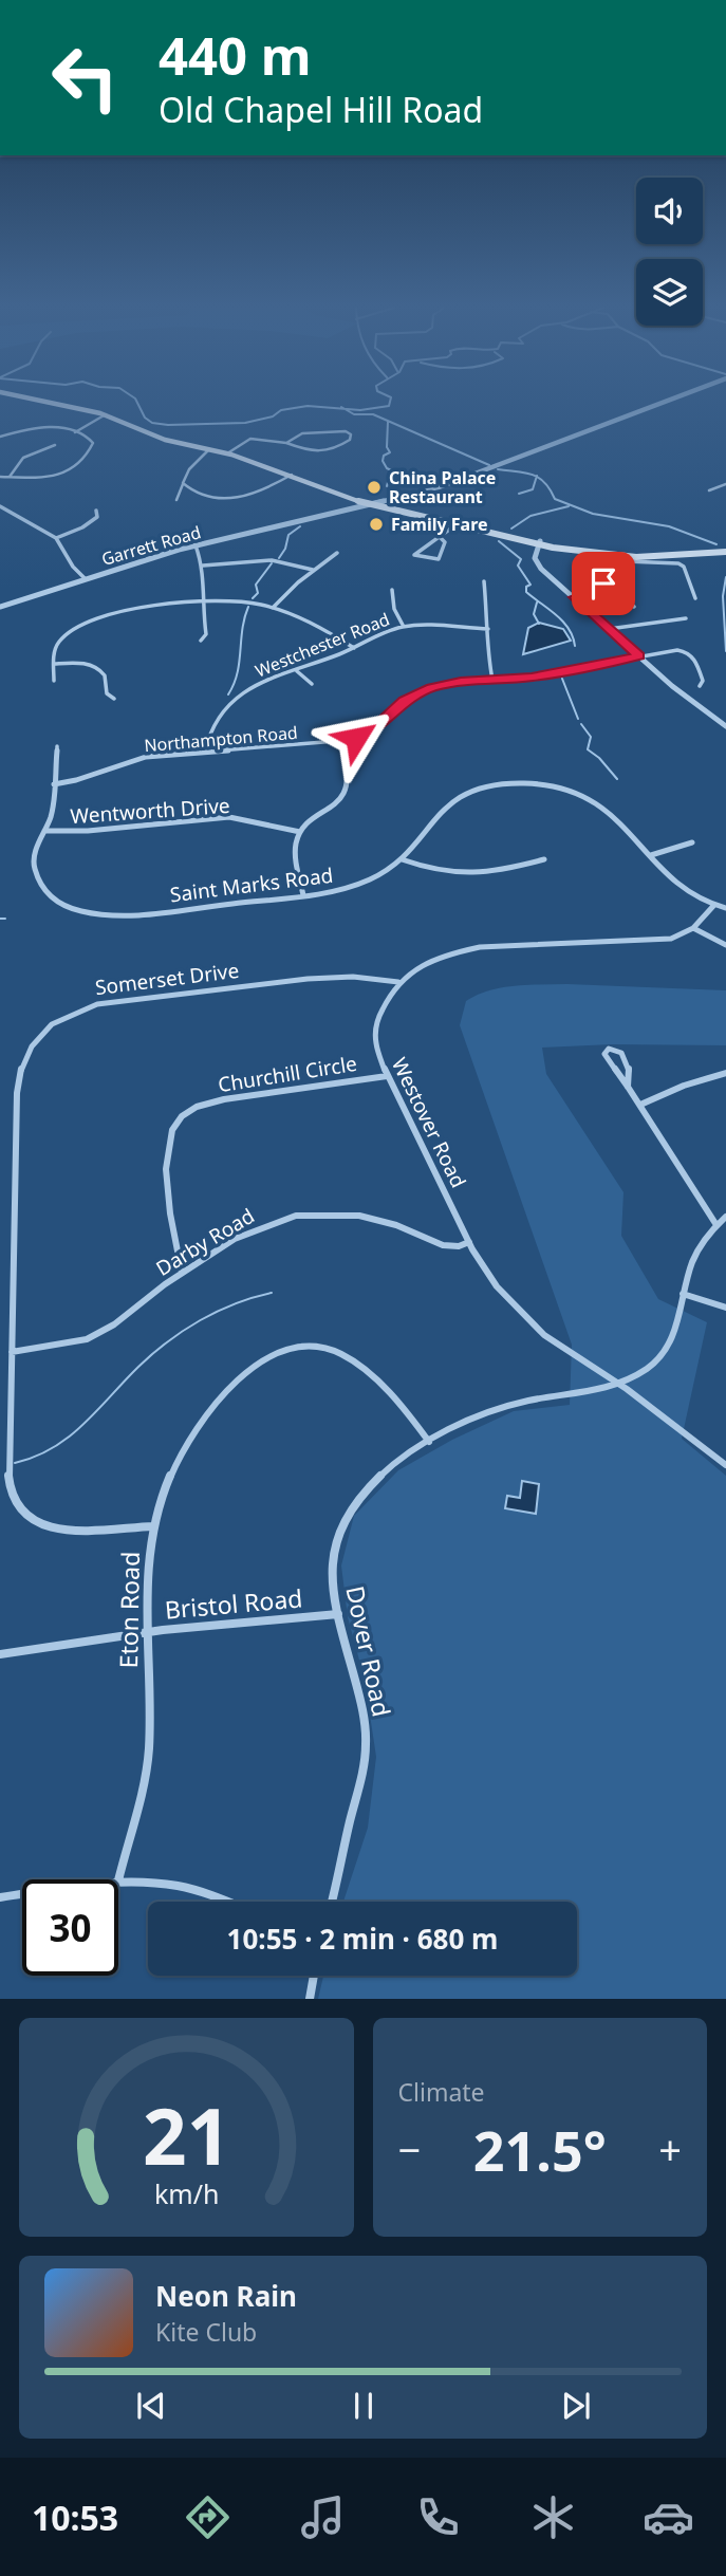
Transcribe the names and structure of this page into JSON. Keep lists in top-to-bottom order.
{
  "streets": {
    "street": [
      "Garrett Road",
      "Westchester Road",
      "Northampton Road",
      "Wentworth Drive",
      "Saint Marks Road",
      "Somerset Drive",
      "Churchill Circle",
      "Westover Road",
      "Darby Road",
      "Bristol Road",
      "Eton Road",
      "Dover Road"
    ]
  },
  "crossings": [
    ["Westchester Road", "Northampton Road"],
    ["Northampton Road", "Saint Marks Road"],
    ["Wentworth Drive", "Saint Marks Road"],
    ["Saint Marks Road", "Westover Road"],
    ["Somerset Drive", "Westover Road"],
    ["Somerset Drive", "Darby Road"],
    ["Somerset Drive", "Eton Road"],
    ["Churchill Circle", "Westover Road"],
    ["Churchill Circle", "Darby Road"],
    ["Westover Road", "Darby Road"],
    ["Westover Road", "Dover Road"],
    ["Bristol Road", "Eton Road"],
    ["Bristol Road", "Dover Road"],
    ["Eton Road", "Dover Road"]
  ],
  "places": ["China Palace Restaurant", "Family Fare"],
  "page": {
    "turn": ["440 m", "Old Chapel Hill Road"],
    "limit": "30",
    "trip": "10:55 · 2 min · 680 m",
    "tile": "Climate",
    "heat": ["−", "21.5°", "+"],
    "song": ["Neon Rain", "Kite Club"],
    "tabs": "10:53",
    "gauge": ["21", "km/h"]
  }
}
